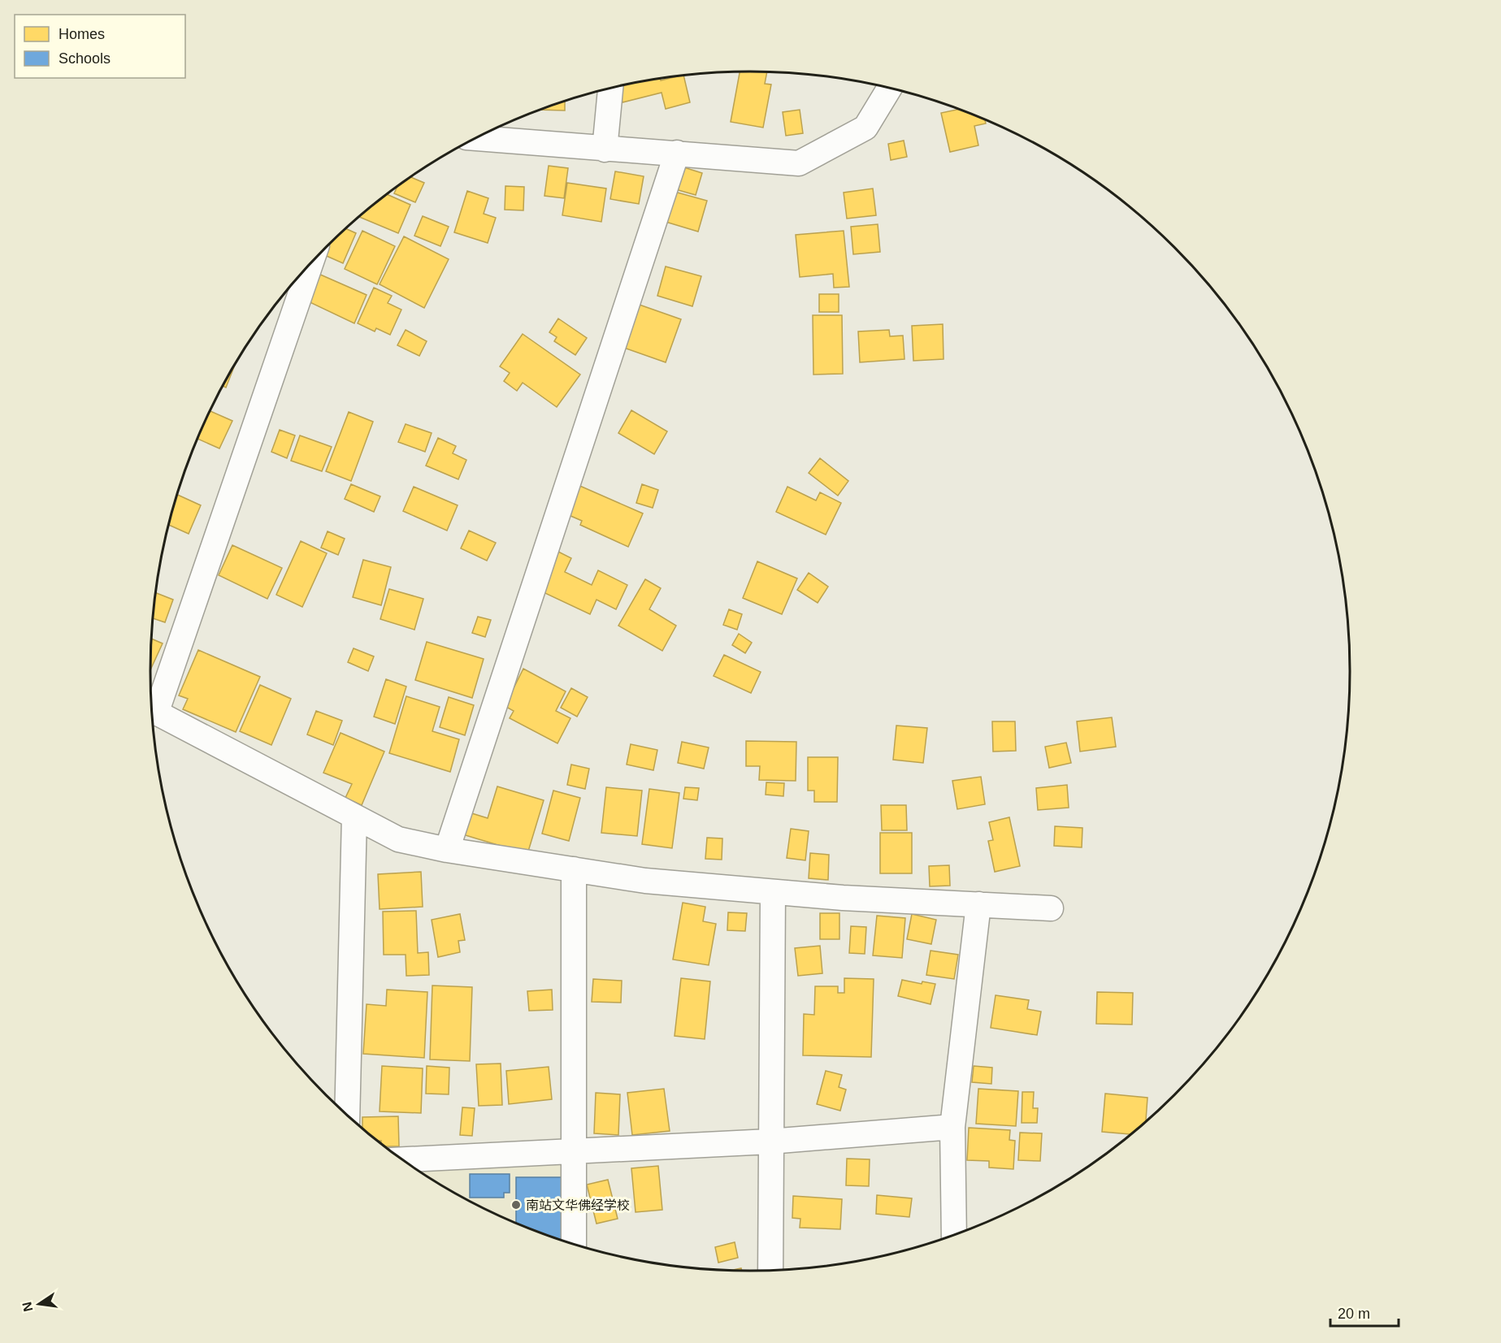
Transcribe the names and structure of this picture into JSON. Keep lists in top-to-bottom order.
{
  "places": ["南站文华佛经学校"],
  "legend": ["Homes", "Schools"],
  "scale_bar": "20 m",
  "north": "left"
}
